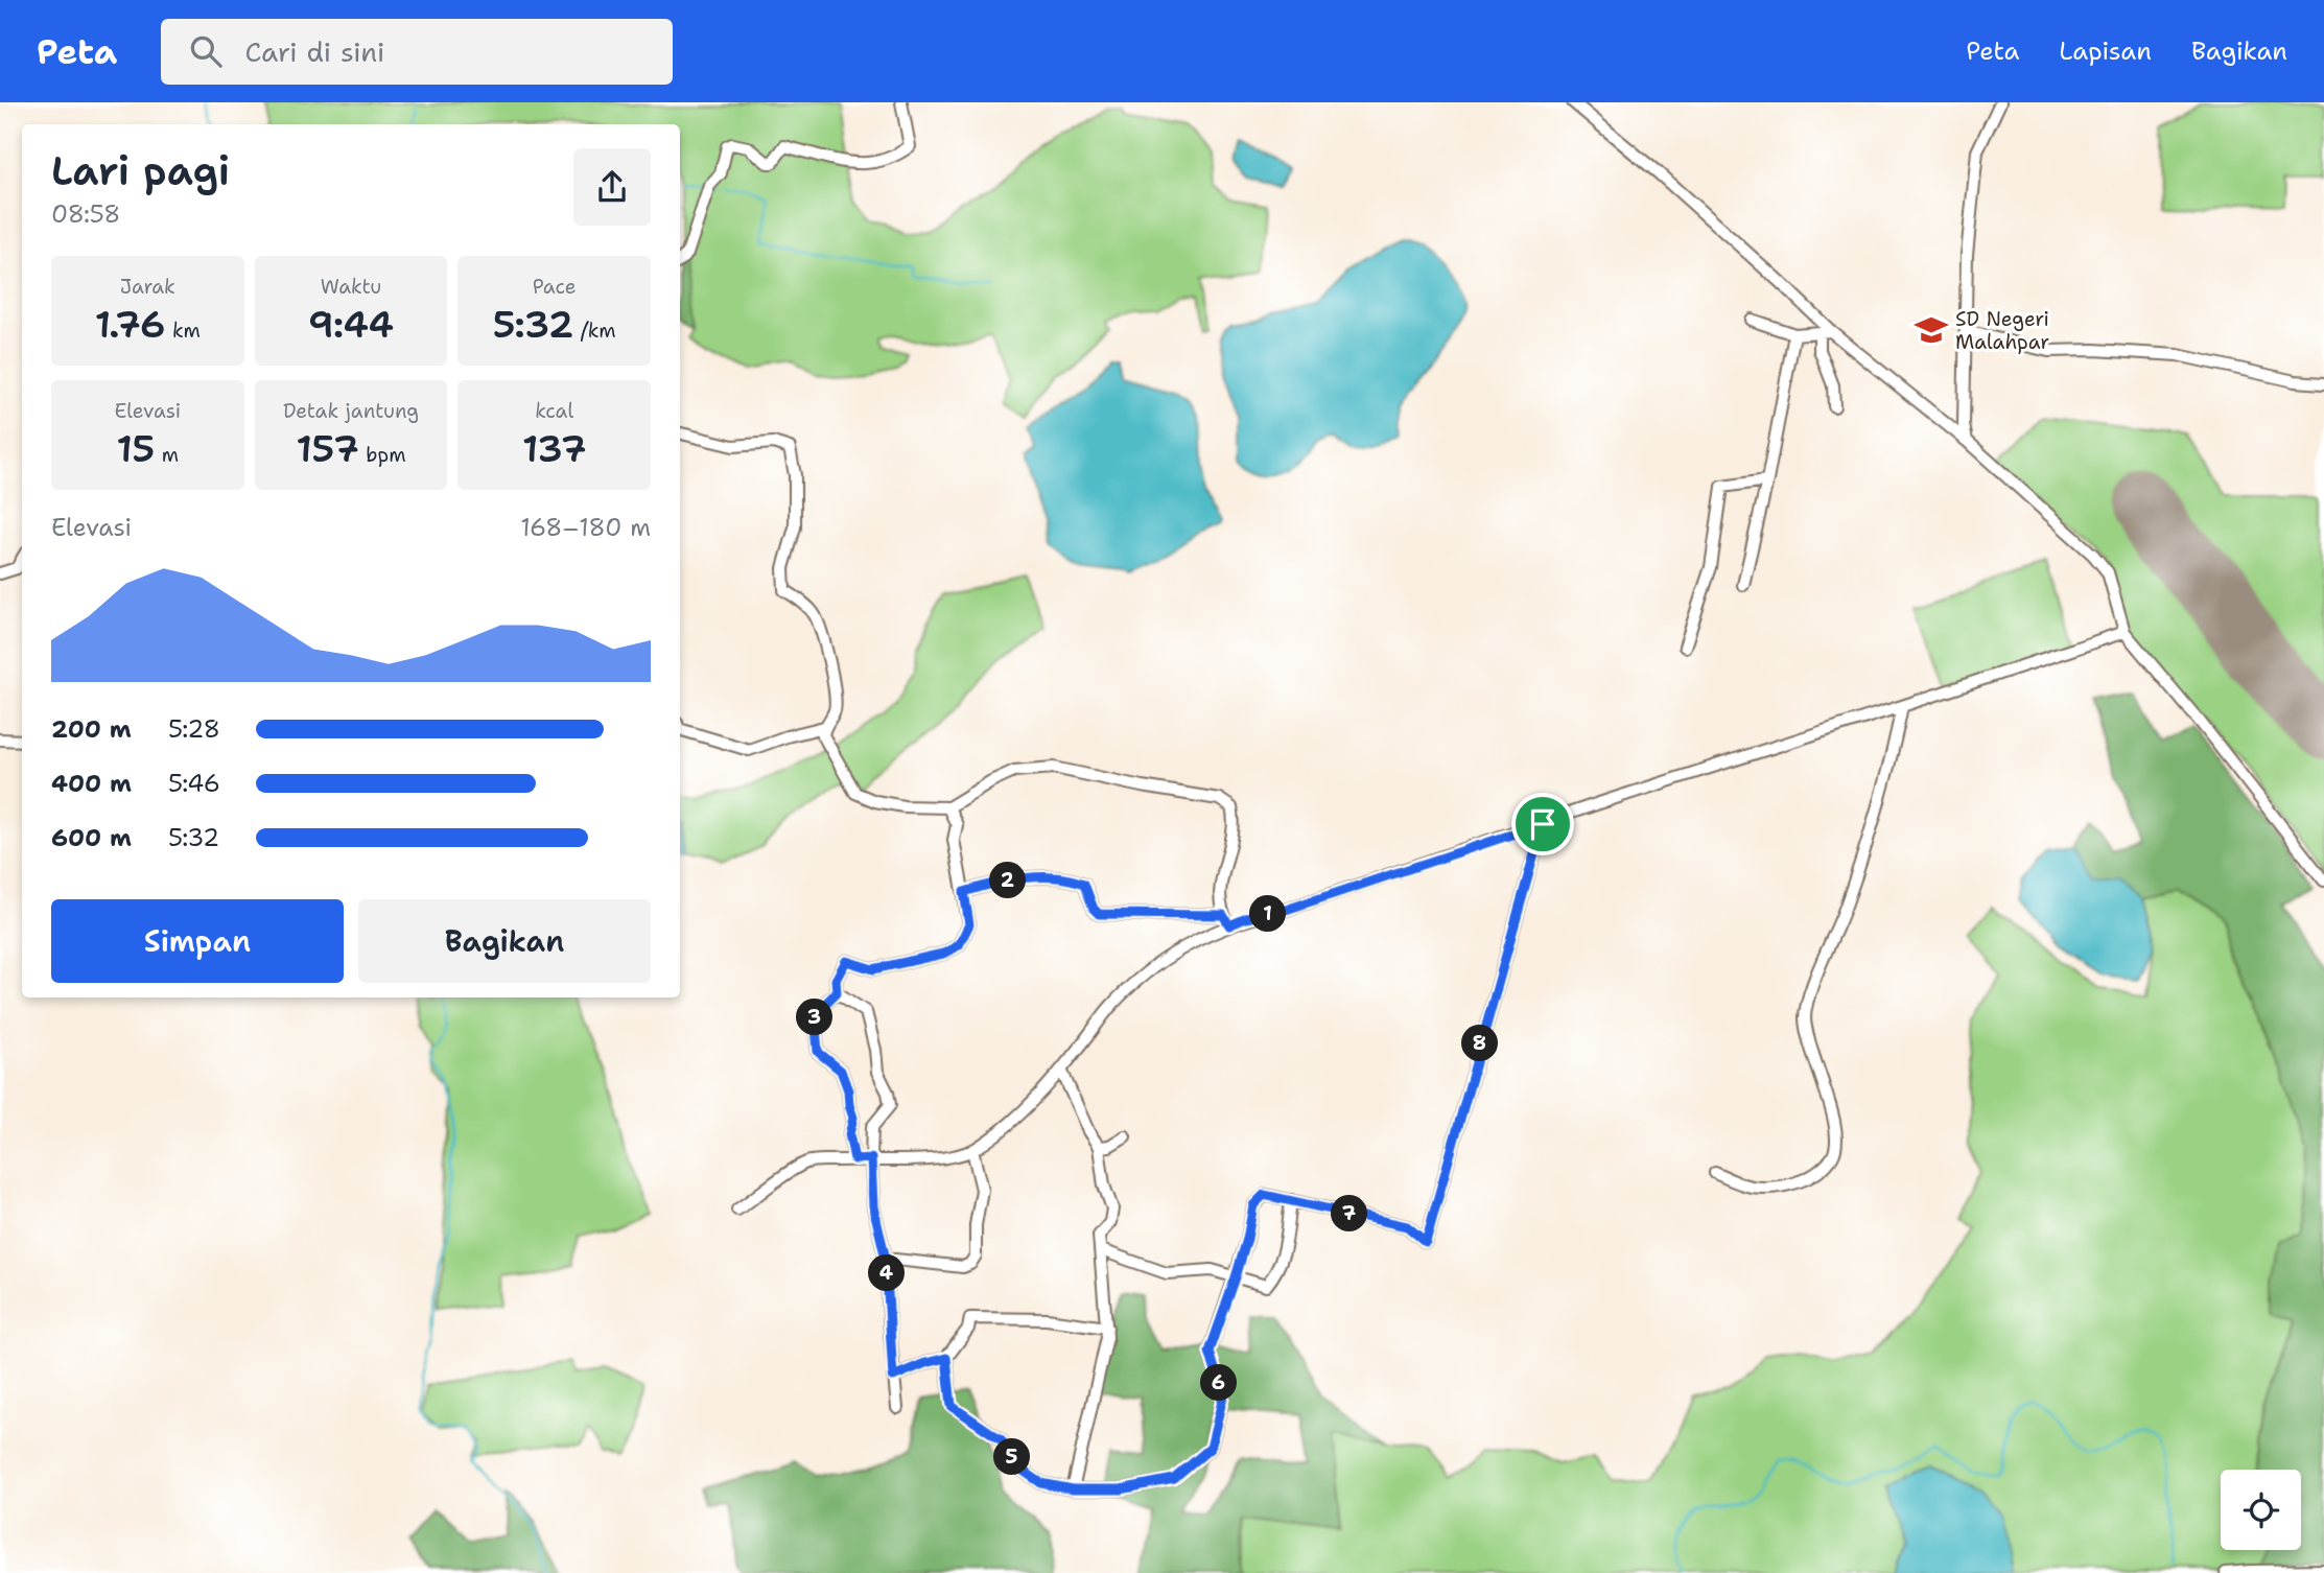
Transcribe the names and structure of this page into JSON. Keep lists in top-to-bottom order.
{
  "places": {
    "school or university": ["SD Negeri Malahpar"]
  },
  "page": {
    "header": "Peta",
    "search": "Cari di sini",
    "nav": ["Peta", "Lapisan", "Bagikan"],
    "heading": ["Lari pagi", "08:58"],
    "stats": [
      ["Jarak", "1.76 km"],
      ["Waktu", "9:44"],
      ["Pace", "5:32 /km"],
      ["Elevasi", "15 m"],
      ["Detak jantung", "157 bpm"],
      ["kcal", "137"]
    ],
    "chart": ["Elevasi", "168–180 m"],
    "list": [
      {
        "name": "200 m",
        "note": "5:28"
      },
      {
        "name": "400 m",
        "note": "5:46"
      },
      {
        "name": "600 m",
        "note": "5:32"
      }
    ],
    "pins": [
      "2",
      "1",
      "3",
      "8",
      "7",
      "4",
      "6",
      "5"
    ],
    "buttons": ["Simpan", "Bagikan"]
  }
}
